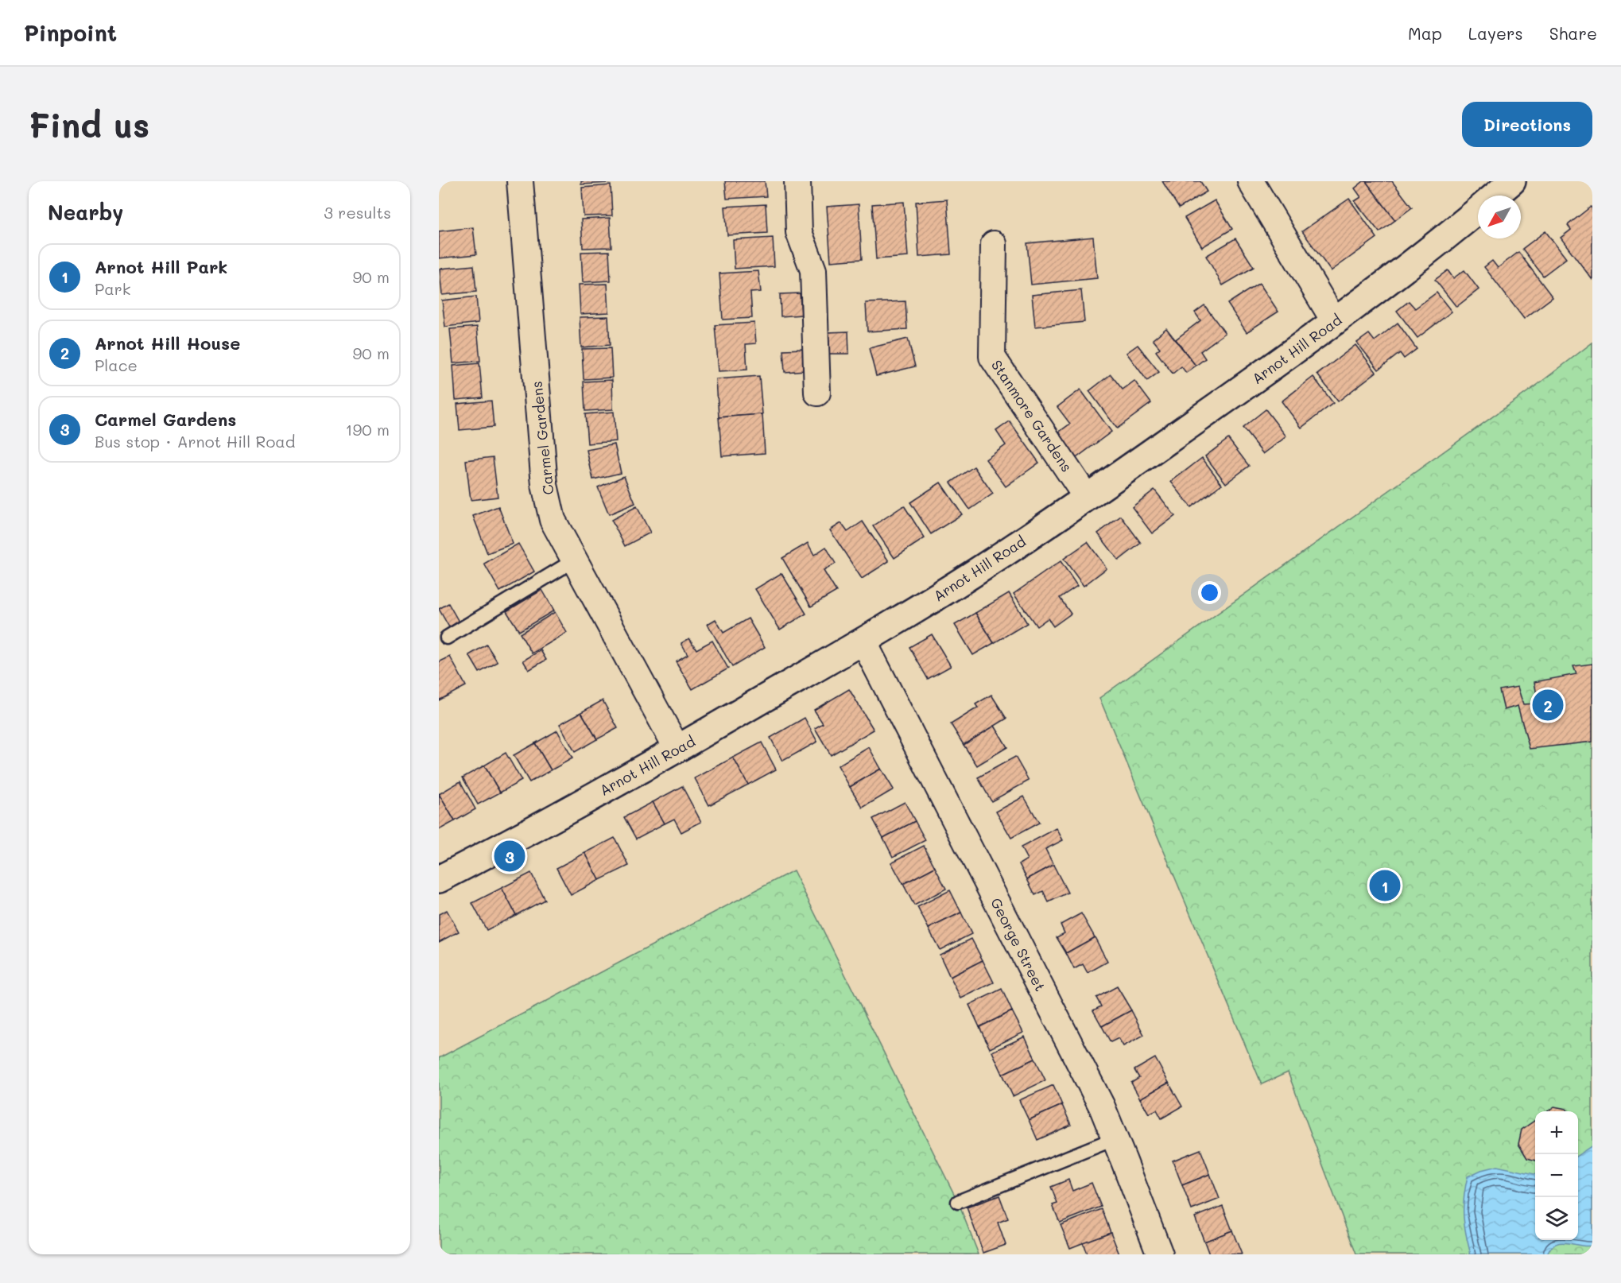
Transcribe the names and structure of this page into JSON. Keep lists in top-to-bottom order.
{
  "streets": {
    "street": [
      "Arnot Hill Road",
      "Stanmore Gardens",
      "Carmel Gardens",
      "George Street"
    ]
  },
  "crossings": [
    ["Arnot Hill Road", "Stanmore Gardens"],
    ["Arnot Hill Road", "Carmel Gardens"],
    ["Arnot Hill Road", "George Street"]
  ],
  "north": "bottom left",
  "page": {
    "header": "Pinpoint",
    "nav": ["Map", "Layers", "Share"],
    "buttons": "Directions",
    "title": "Find us",
    "heading": ["Nearby", "3 results"],
    "list": [
      {
        "mark": "1",
        "name": "Arnot Hill Park",
        "note": "Park",
        "value": "90 m"
      },
      {
        "mark": "2",
        "name": "Arnot Hill House",
        "note": "Place",
        "value": "90 m"
      },
      {
        "mark": "3",
        "name": "Carmel Gardens",
        "note": "Bus stop · Arnot Hill Road",
        "value": "190 m"
      }
    ],
    "pins": ["2", "3", "1"],
    "map_buttons": ["+", "−"]
  }
}
